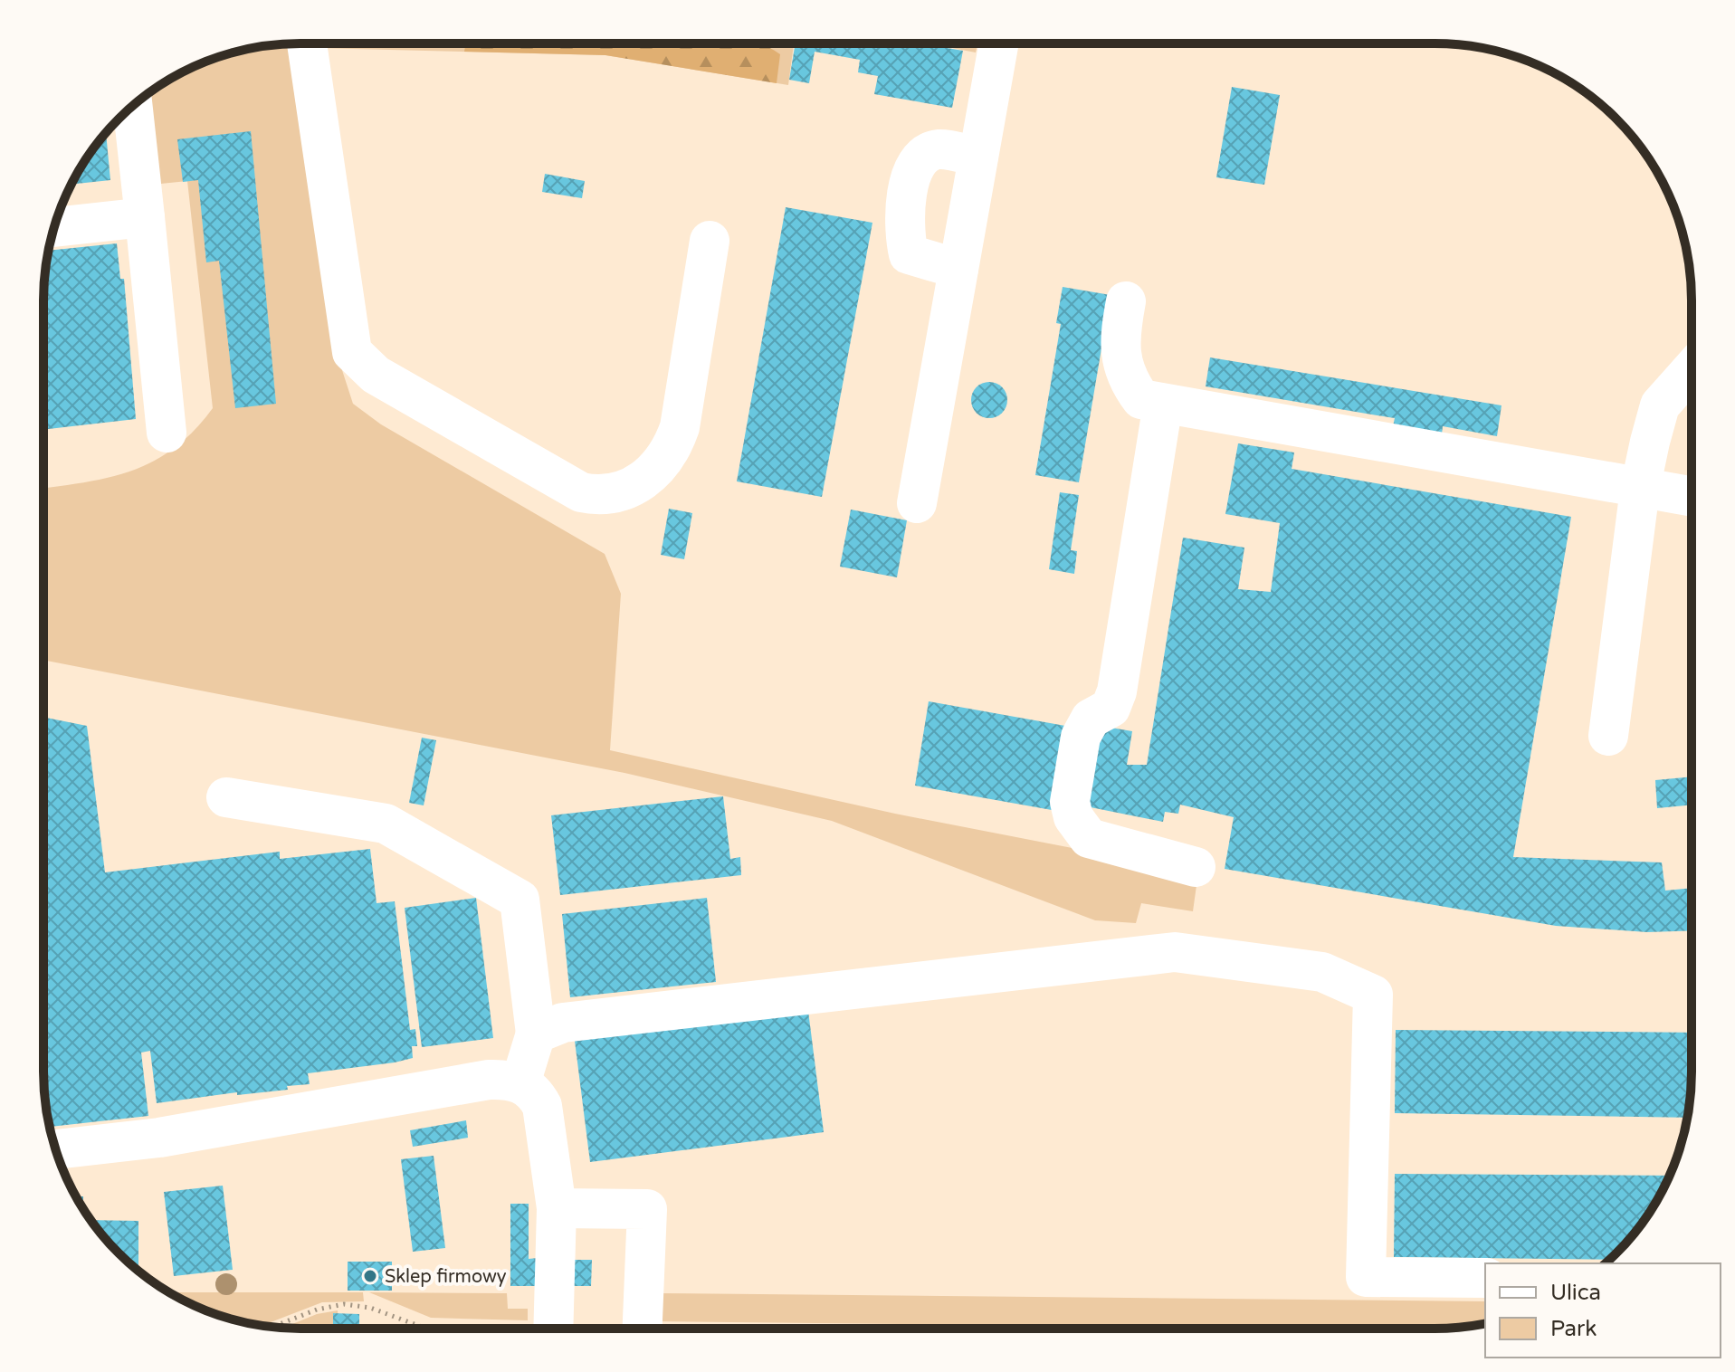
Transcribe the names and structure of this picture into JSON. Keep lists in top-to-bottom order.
{
  "places": ["Sklep firmowy"],
  "legend": ["Ulica", "Park"]
}
